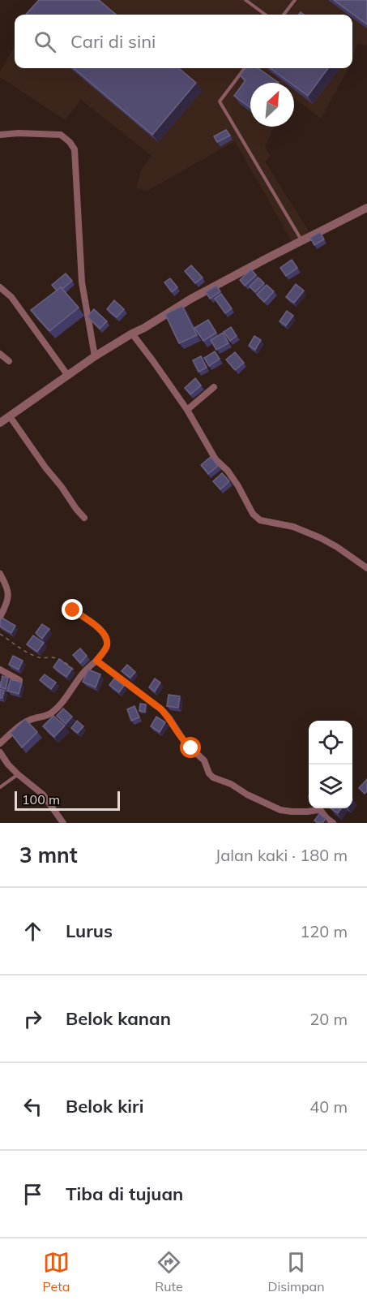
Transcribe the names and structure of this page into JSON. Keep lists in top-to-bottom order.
{
  "scale_bar": "100 m",
  "north": "top right",
  "page": {
    "search": "Cari di sini",
    "scale": "100 m",
    "heading": ["3 mnt", "Jalan kaki · 180 m"],
    "list": [
      ["Lurus", "120 m"],
      ["Belok kanan", "20 m"],
      ["Belok kiri", "40 m"],
      "Tiba di tujuan"
    ],
    "nav": ["Peta", "Rute", "Disimpan"]
  }
}
